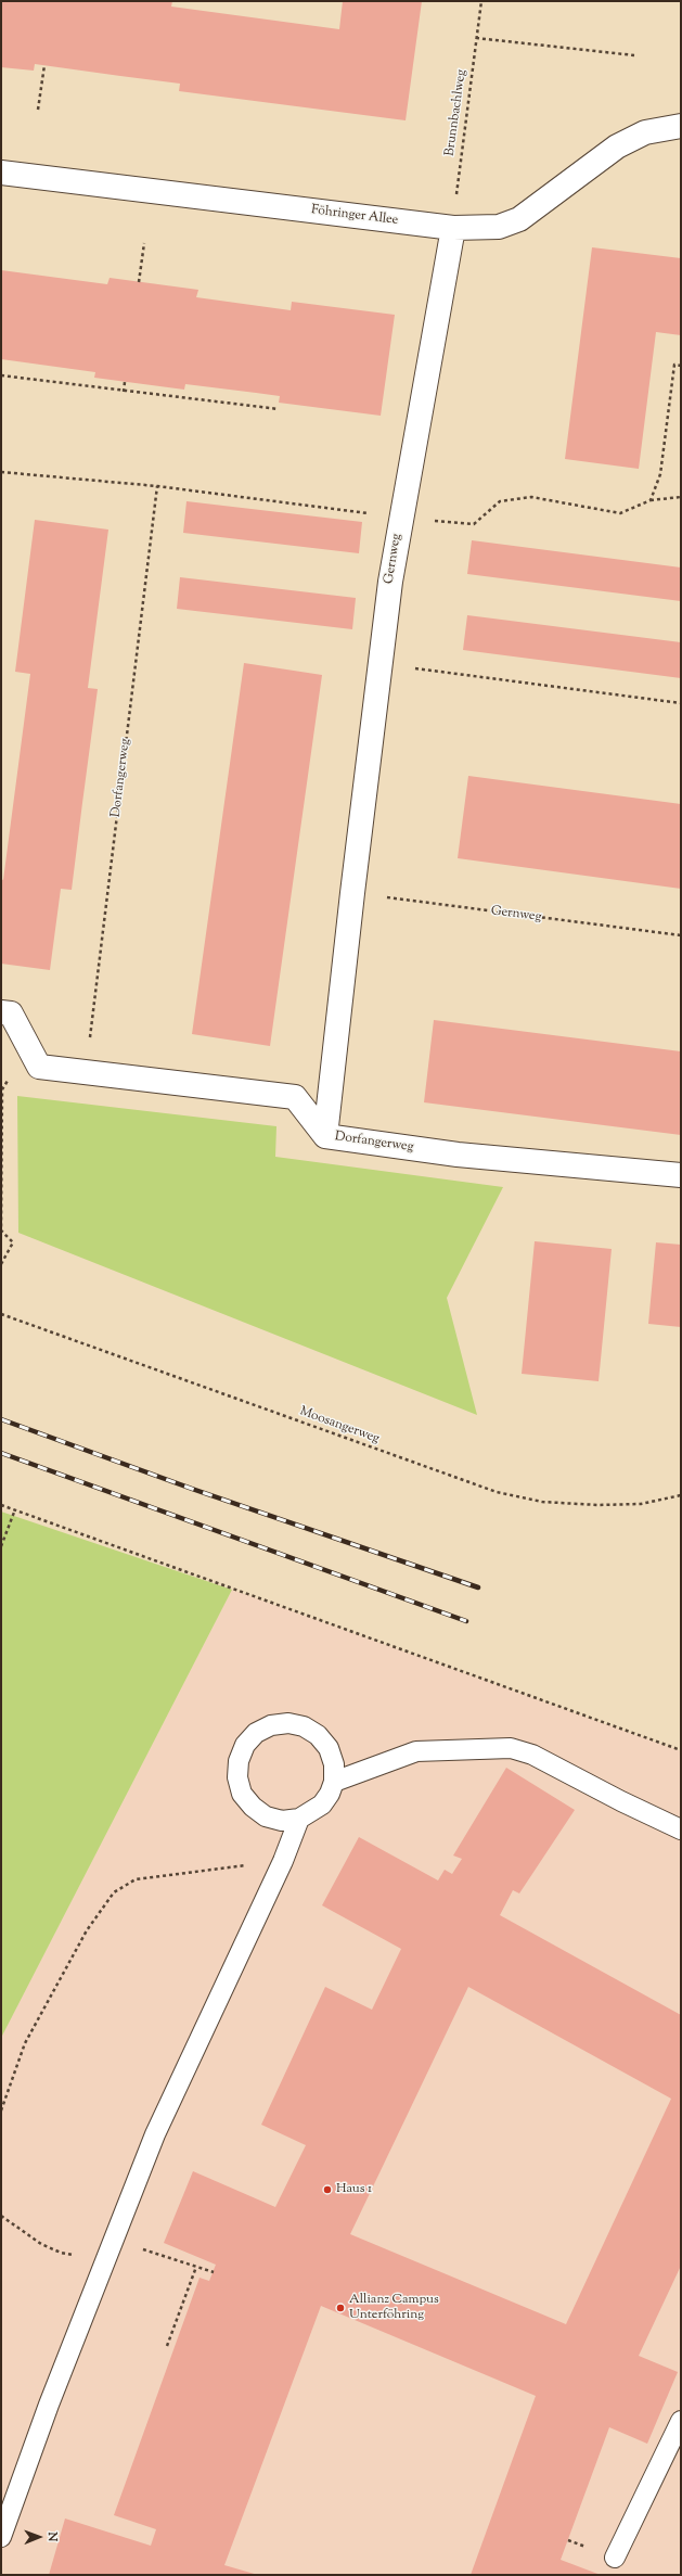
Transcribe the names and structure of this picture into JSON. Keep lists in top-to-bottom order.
{
  "streets": {
    "street": ["Föhringer Allee", "Gernweg", "Dorfangerweg"],
    "path": ["Brunnbachlweg", "Moosangerweg"]
  },
  "crossings": [
    ["Brunnbachlweg", "Föhringer Allee"],
    ["Brunnbachlweg", "Gernweg"],
    ["Föhringer Allee", "Gernweg"],
    ["Gernweg", "Dorfangerweg"]
  ],
  "places": ["Haus 1", "Allianz Campus Unterföhring"],
  "north": "right"
}
